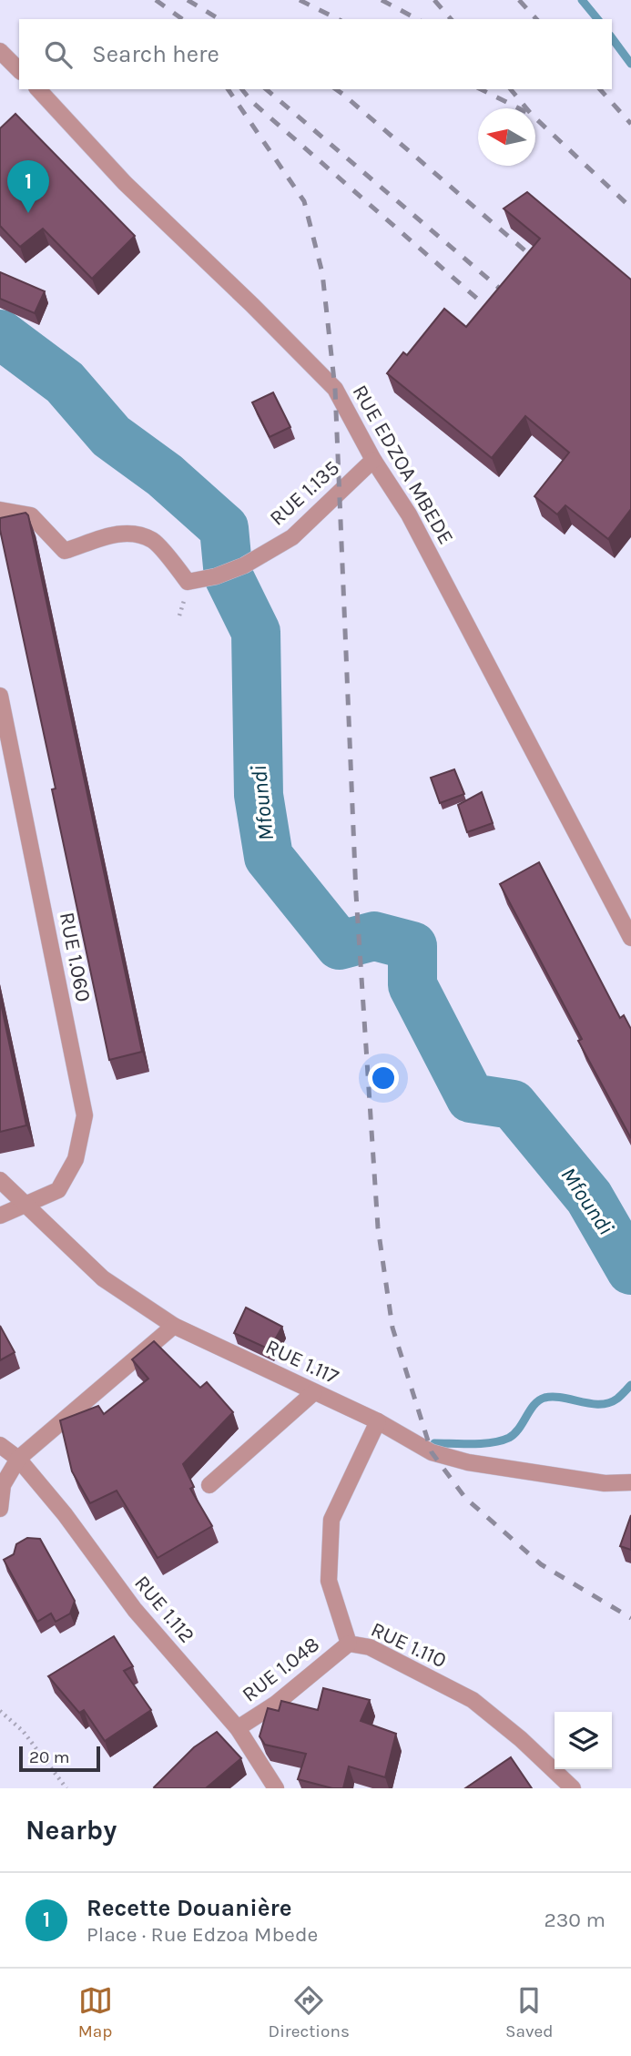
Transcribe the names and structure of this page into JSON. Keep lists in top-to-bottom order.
{
  "streets": {
    "street": [
      "RUE EDZOA MBEDE",
      "RUE 1.135",
      "RUE 1.060",
      "RUE 1.117",
      "RUE 1.112",
      "RUE 1.110",
      "RUE 1.048"
    ]
  },
  "crossings": [
    ["RUE EDZOA MBEDE", "RUE 1.135"],
    ["RUE 1.060", "RUE 1.117"],
    ["RUE 1.117", "RUE 1.110"],
    ["RUE 1.112", "RUE 1.048"],
    ["RUE 1.110", "RUE 1.048"]
  ],
  "water": ["Mfoundi"],
  "scale_bar": "20 m",
  "north": "left",
  "page": {
    "search": "Search here",
    "pins": "1",
    "scale": "20 m",
    "heading": "Nearby",
    "list": [
      {
        "mark": "1",
        "name": "Recette Douanière",
        "note": "Place · Rue Edzoa Mbede",
        "value": "230 m"
      }
    ],
    "nav": ["Map", "Directions", "Saved"]
  }
}
